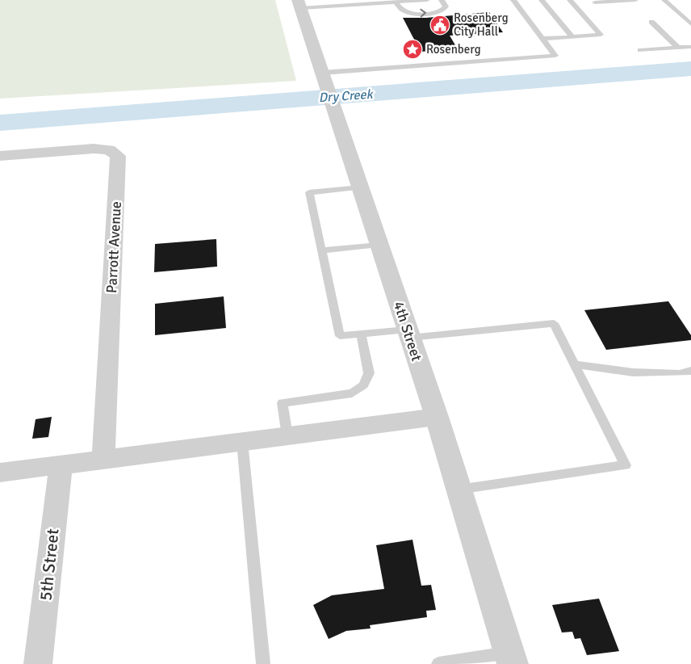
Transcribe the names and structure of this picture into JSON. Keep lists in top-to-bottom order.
{
  "streets": {
    "street": ["Parrott Avenue", "4th Street", "5th Street"]
  },
  "water": ["Dry Creek"],
  "places": {
    "public building": ["Rosenberg City Hall"],
    "place": ["Rosenberg"]
  }
}
